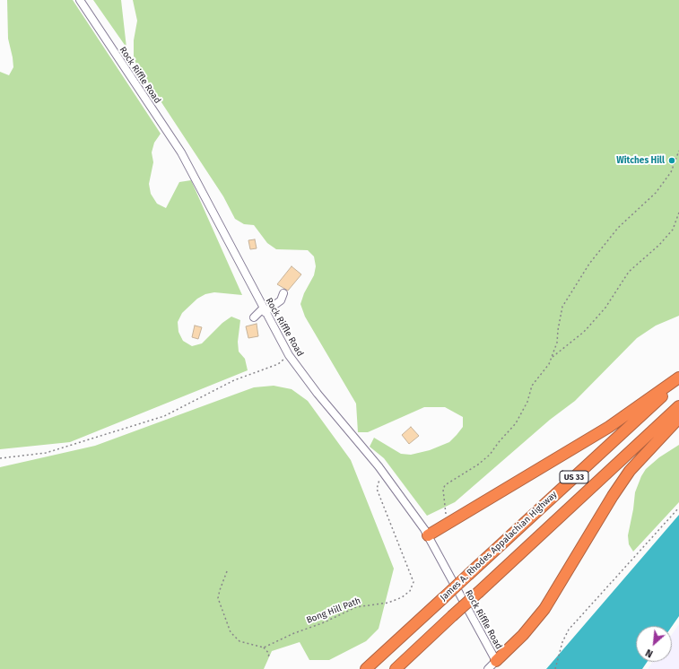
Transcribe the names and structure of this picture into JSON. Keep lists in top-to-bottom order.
{
  "streets": {
    "highway": ["US 33", "James A. Rhodes Appalachian Highway"],
    "street": ["Rock Riffle Road"],
    "path": ["Bong Hill Path"]
  },
  "places": ["Witches Hill"],
  "north": "bottom left"
}
